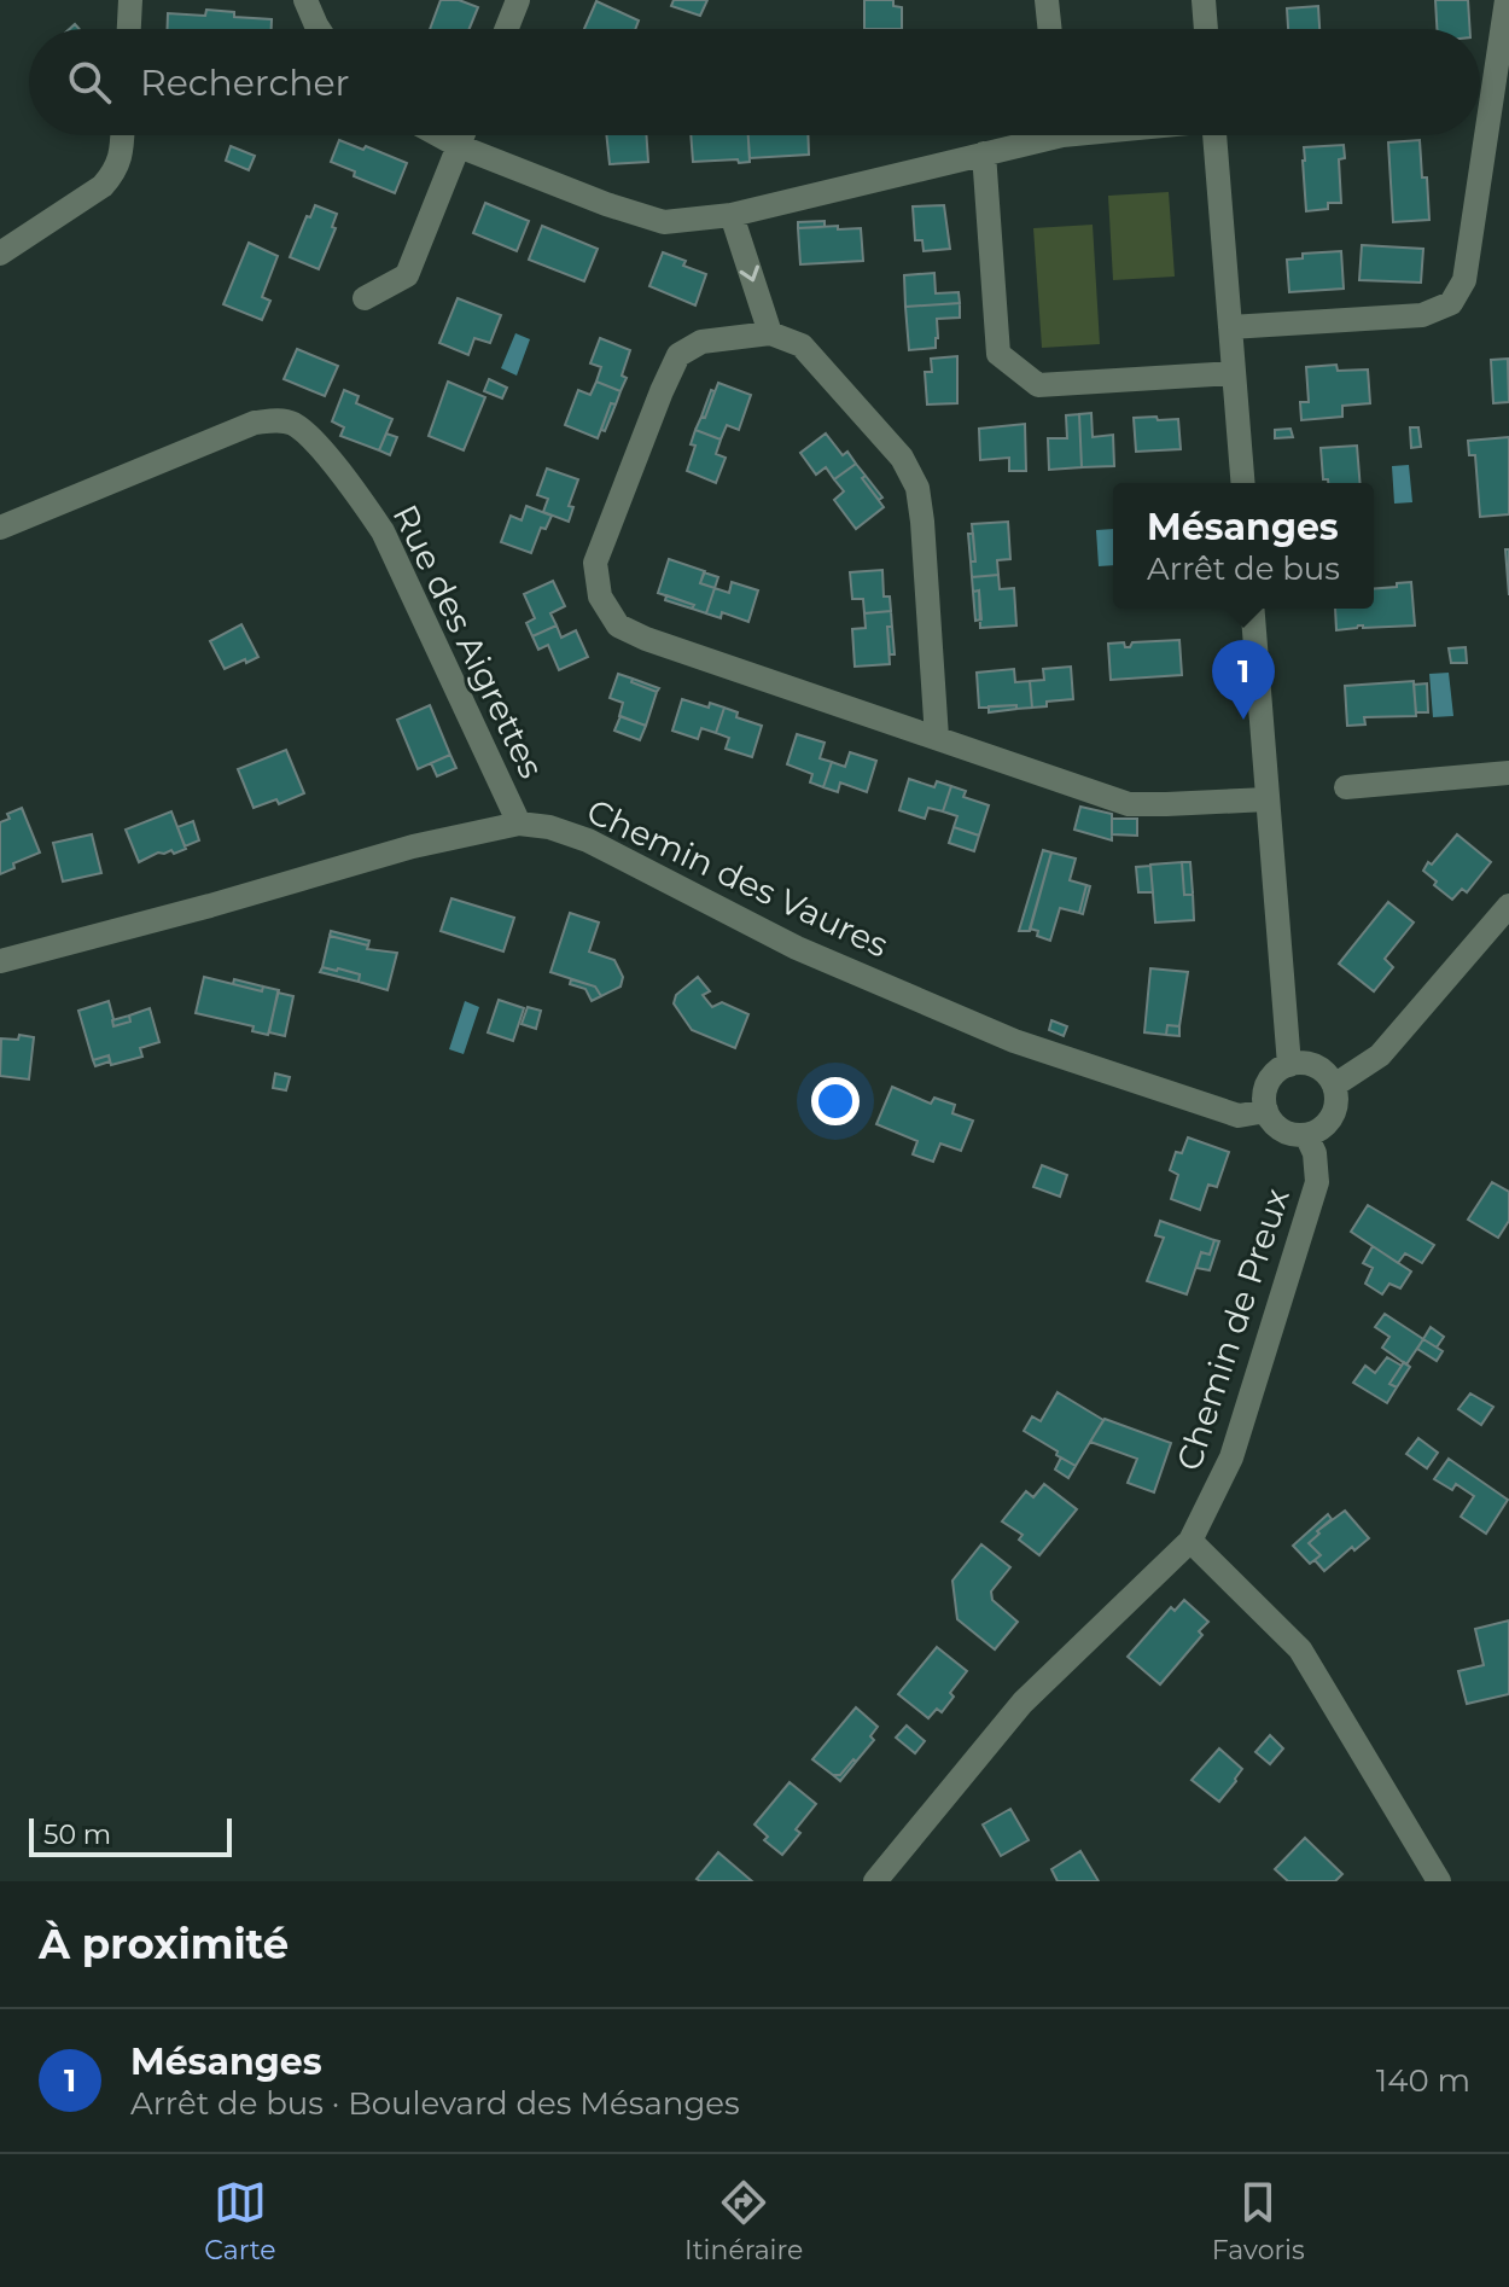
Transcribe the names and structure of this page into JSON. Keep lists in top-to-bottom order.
{
  "streets": {
    "street": ["Rue des Aigrettes", "Chemin des Vaures", "Chemin de Preux"]
  },
  "crossings": [
    ["Rue des Aigrettes", "Chemin des Vaures"],
    ["Chemin des Vaures", "Chemin de Preux"]
  ],
  "scale_bar": "50 m",
  "page": {
    "search": "Rechercher",
    "popup": ["Mésanges", "Arrêt de bus"],
    "pins": "1",
    "scale": "50 m",
    "heading": "À proximité",
    "list": [
      {
        "mark": "1",
        "name": "Mésanges",
        "note": "Arrêt de bus · Boulevard des Mésanges",
        "value": "140 m"
      }
    ],
    "nav": ["Carte", "Itinéraire", "Favoris"]
  }
}
